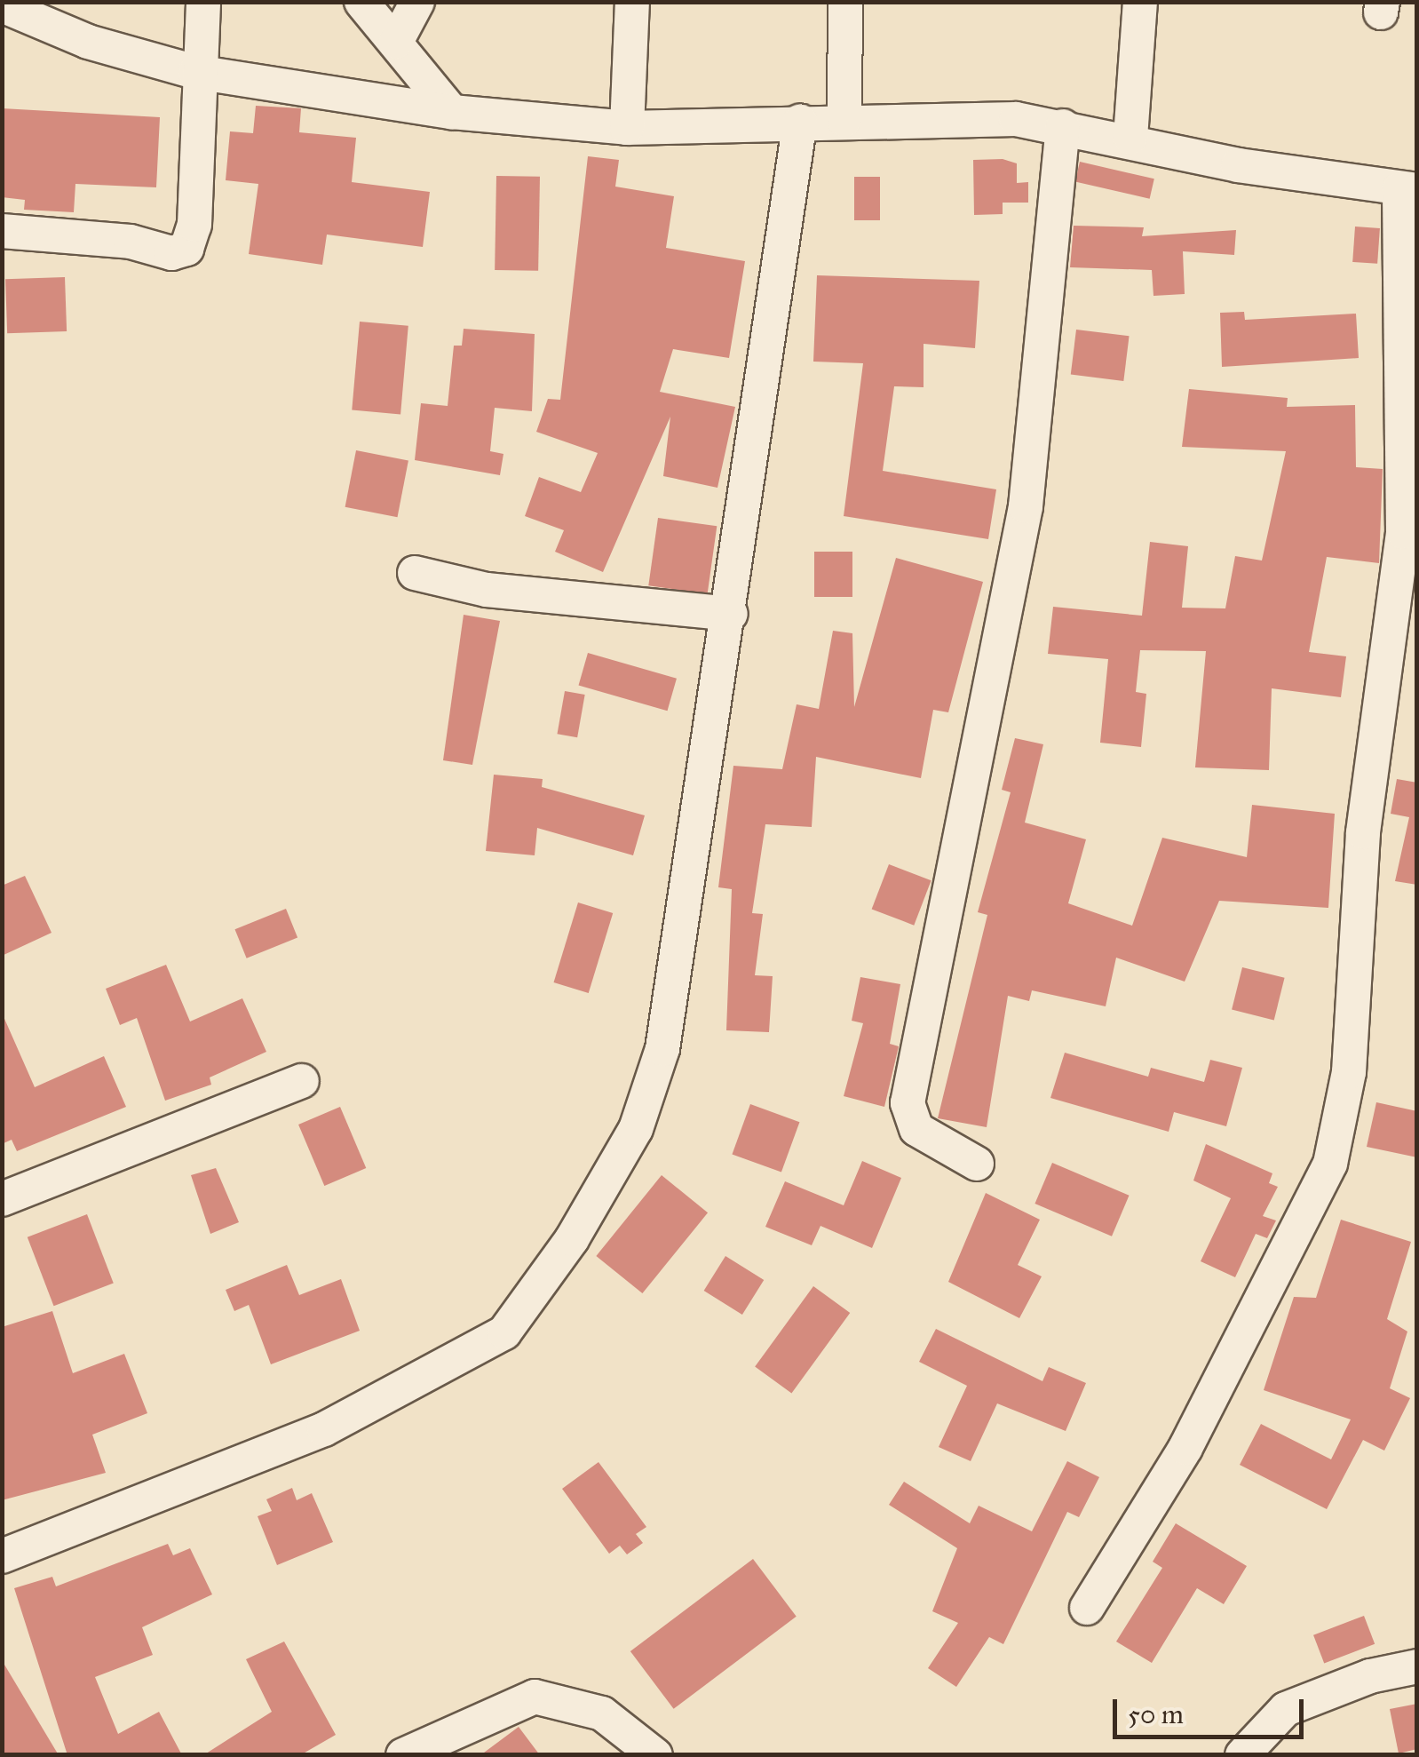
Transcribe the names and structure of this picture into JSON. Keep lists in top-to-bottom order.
{
  "scale_bar": "50 m"
}
